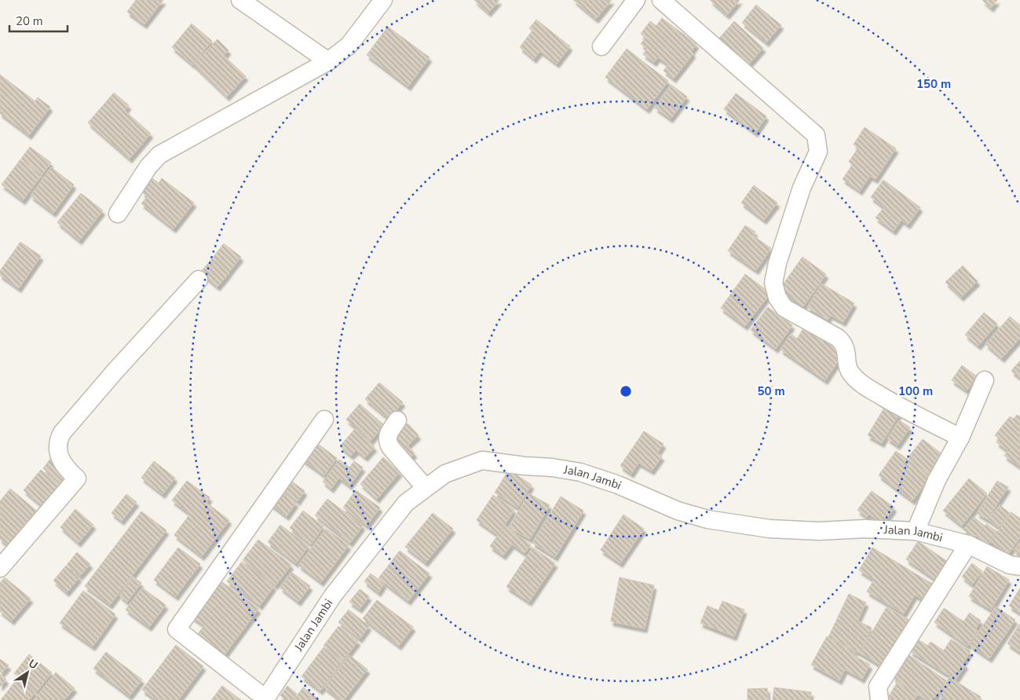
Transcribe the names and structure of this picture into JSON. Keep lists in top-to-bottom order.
{
  "streets": {
    "street": ["Jalan Jambi"]
  },
  "scale_bar": "20 m",
  "north": "top right",
  "rings": ["150 m", "50 m", "100 m"]
}
